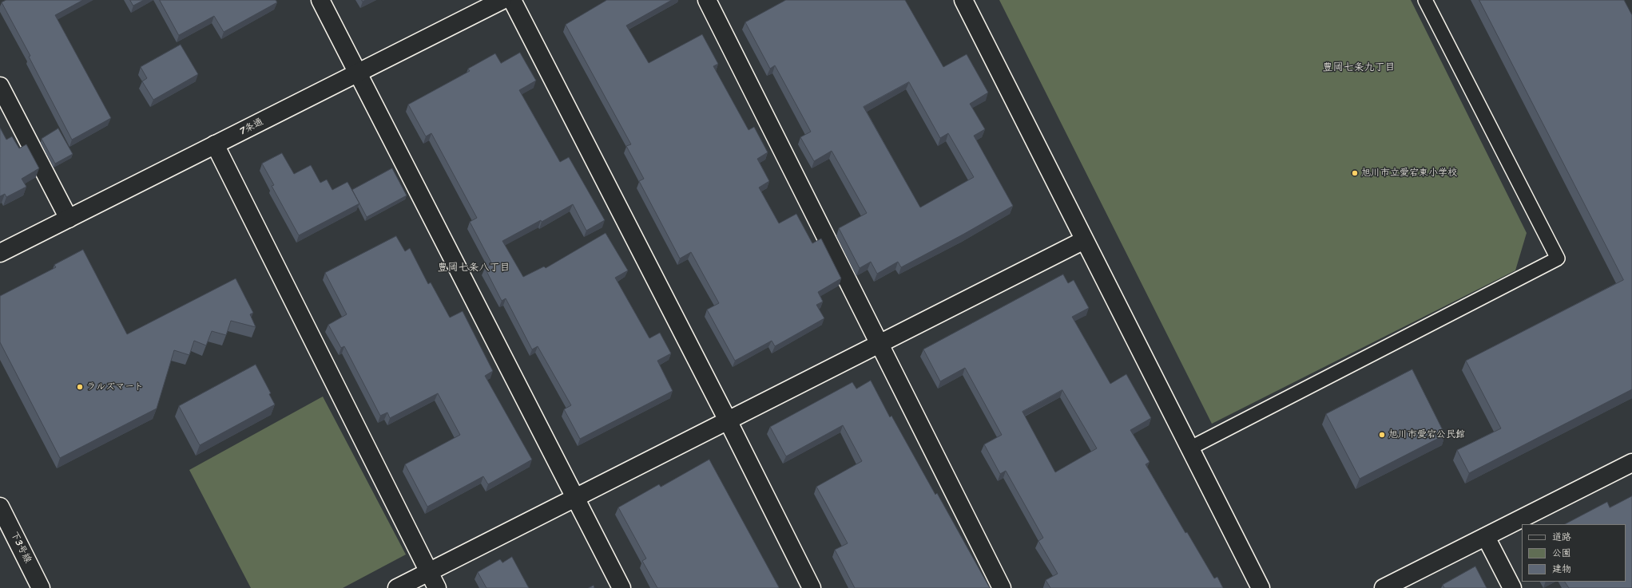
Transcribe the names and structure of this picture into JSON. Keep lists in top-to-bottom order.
{
  "streets": {
    "street": ["7条通", "下3号線"]
  },
  "districts": ["豊岡七条九丁目", "豊岡七条八丁目"],
  "places": ["旭川市立愛宕東小学校", "ラルズマート", "旭川市愛宕公民館"],
  "legend": ["道路", "公園", "建物"]
}
